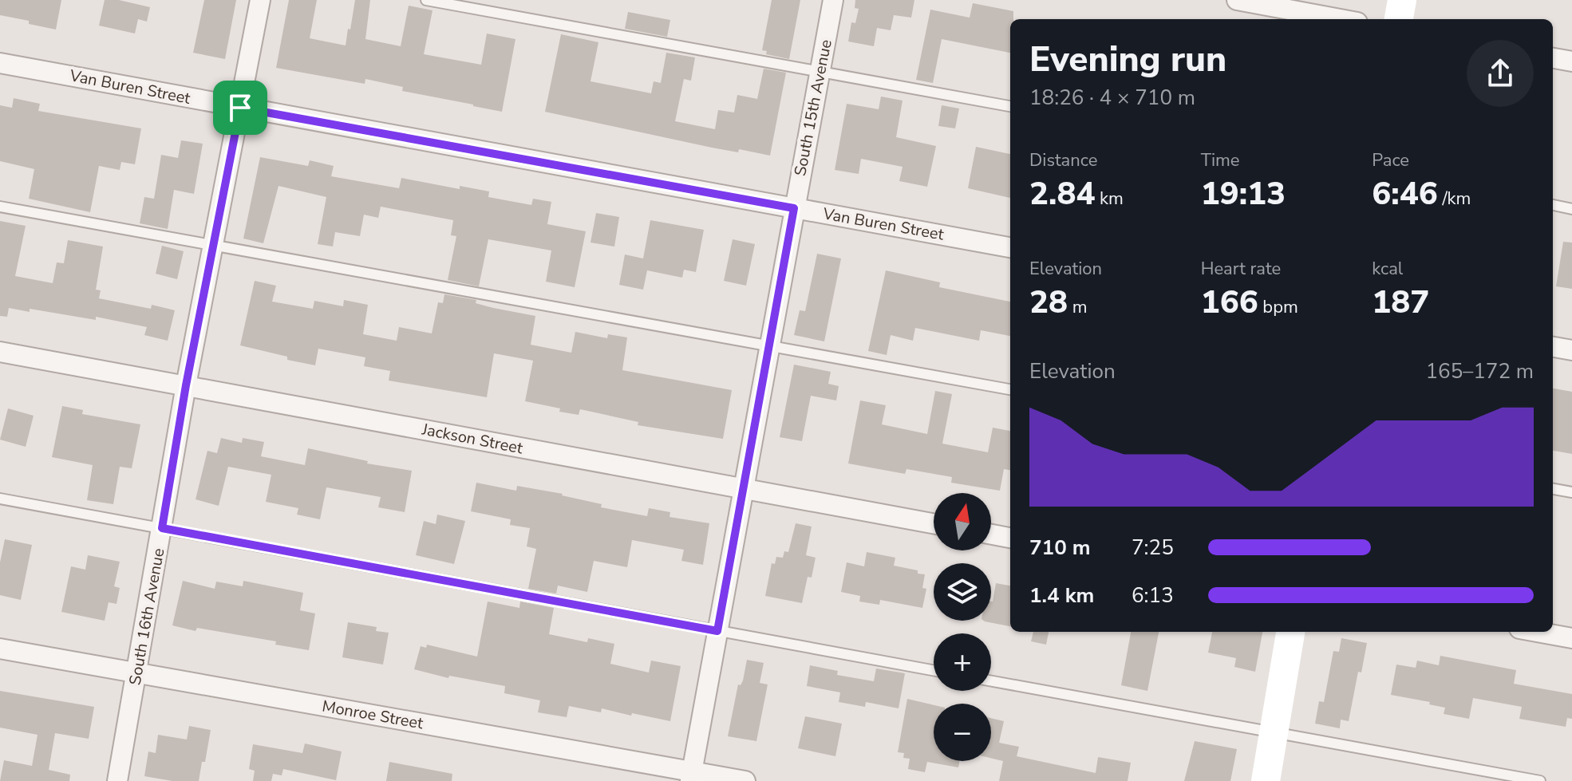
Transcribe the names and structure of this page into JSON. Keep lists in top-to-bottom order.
{
  "streets": {
    "street": [
      "Van Buren Street",
      "South 15th Avenue",
      "Jackson Street",
      "South 16th Avenue",
      "Monroe Street"
    ]
  },
  "crossings": [
    ["Van Buren Street", "South 15th Avenue"],
    ["Van Buren Street", "South 16th Avenue"],
    ["South 15th Avenue", "Jackson Street"],
    ["South 15th Avenue", "Monroe Street"],
    ["Jackson Street", "South 16th Avenue"],
    ["South 16th Avenue", "Monroe Street"]
  ],
  "north": "top",
  "page": {
    "heading": ["Evening run", "18:26 · 4 × 710 m"],
    "stats": [
      ["Distance", "2.84 km"],
      ["Time", "19:13"],
      ["Pace", "6:46 /km"],
      ["Elevation", "28 m"],
      ["Heart rate", "166 bpm"],
      ["kcal", "187"]
    ],
    "chart": ["Elevation", "165–172 m"],
    "map_buttons": ["+", "−"],
    "list": [
      {
        "name": "710 m",
        "note": "7:25"
      },
      {
        "name": "1.4 km",
        "note": "6:13"
      }
    ]
  }
}
